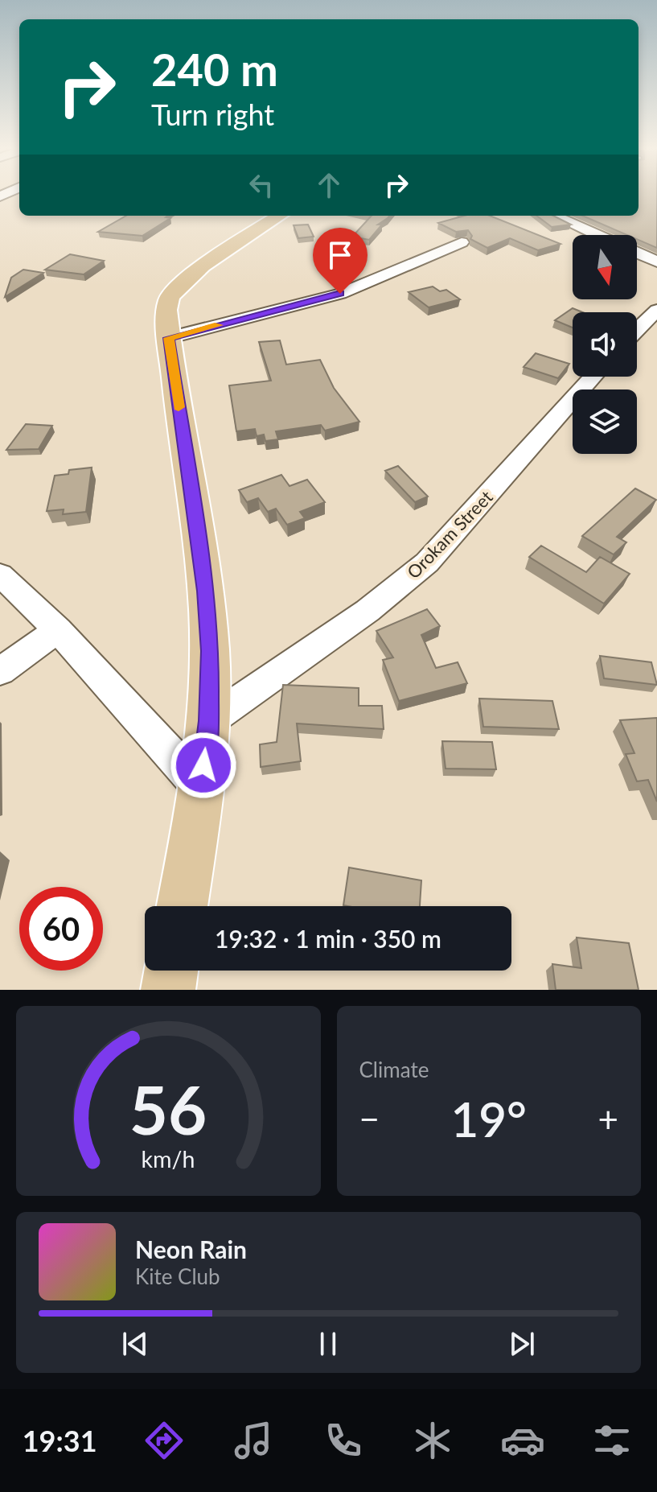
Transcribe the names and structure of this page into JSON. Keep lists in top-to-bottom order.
{
  "streets": {
    "street": ["Orokam Street"]
  },
  "north": "bottom",
  "page": {
    "turn": ["240 m", "Turn right"],
    "limit": "60",
    "trip": "19:32 · 1 min · 350 m",
    "tile": "Climate",
    "heat": ["−", "19°", "+"],
    "song": ["Neon Rain", "Kite Club"],
    "tabs": "19:31",
    "gauge": ["56", "km/h"]
  }
}
